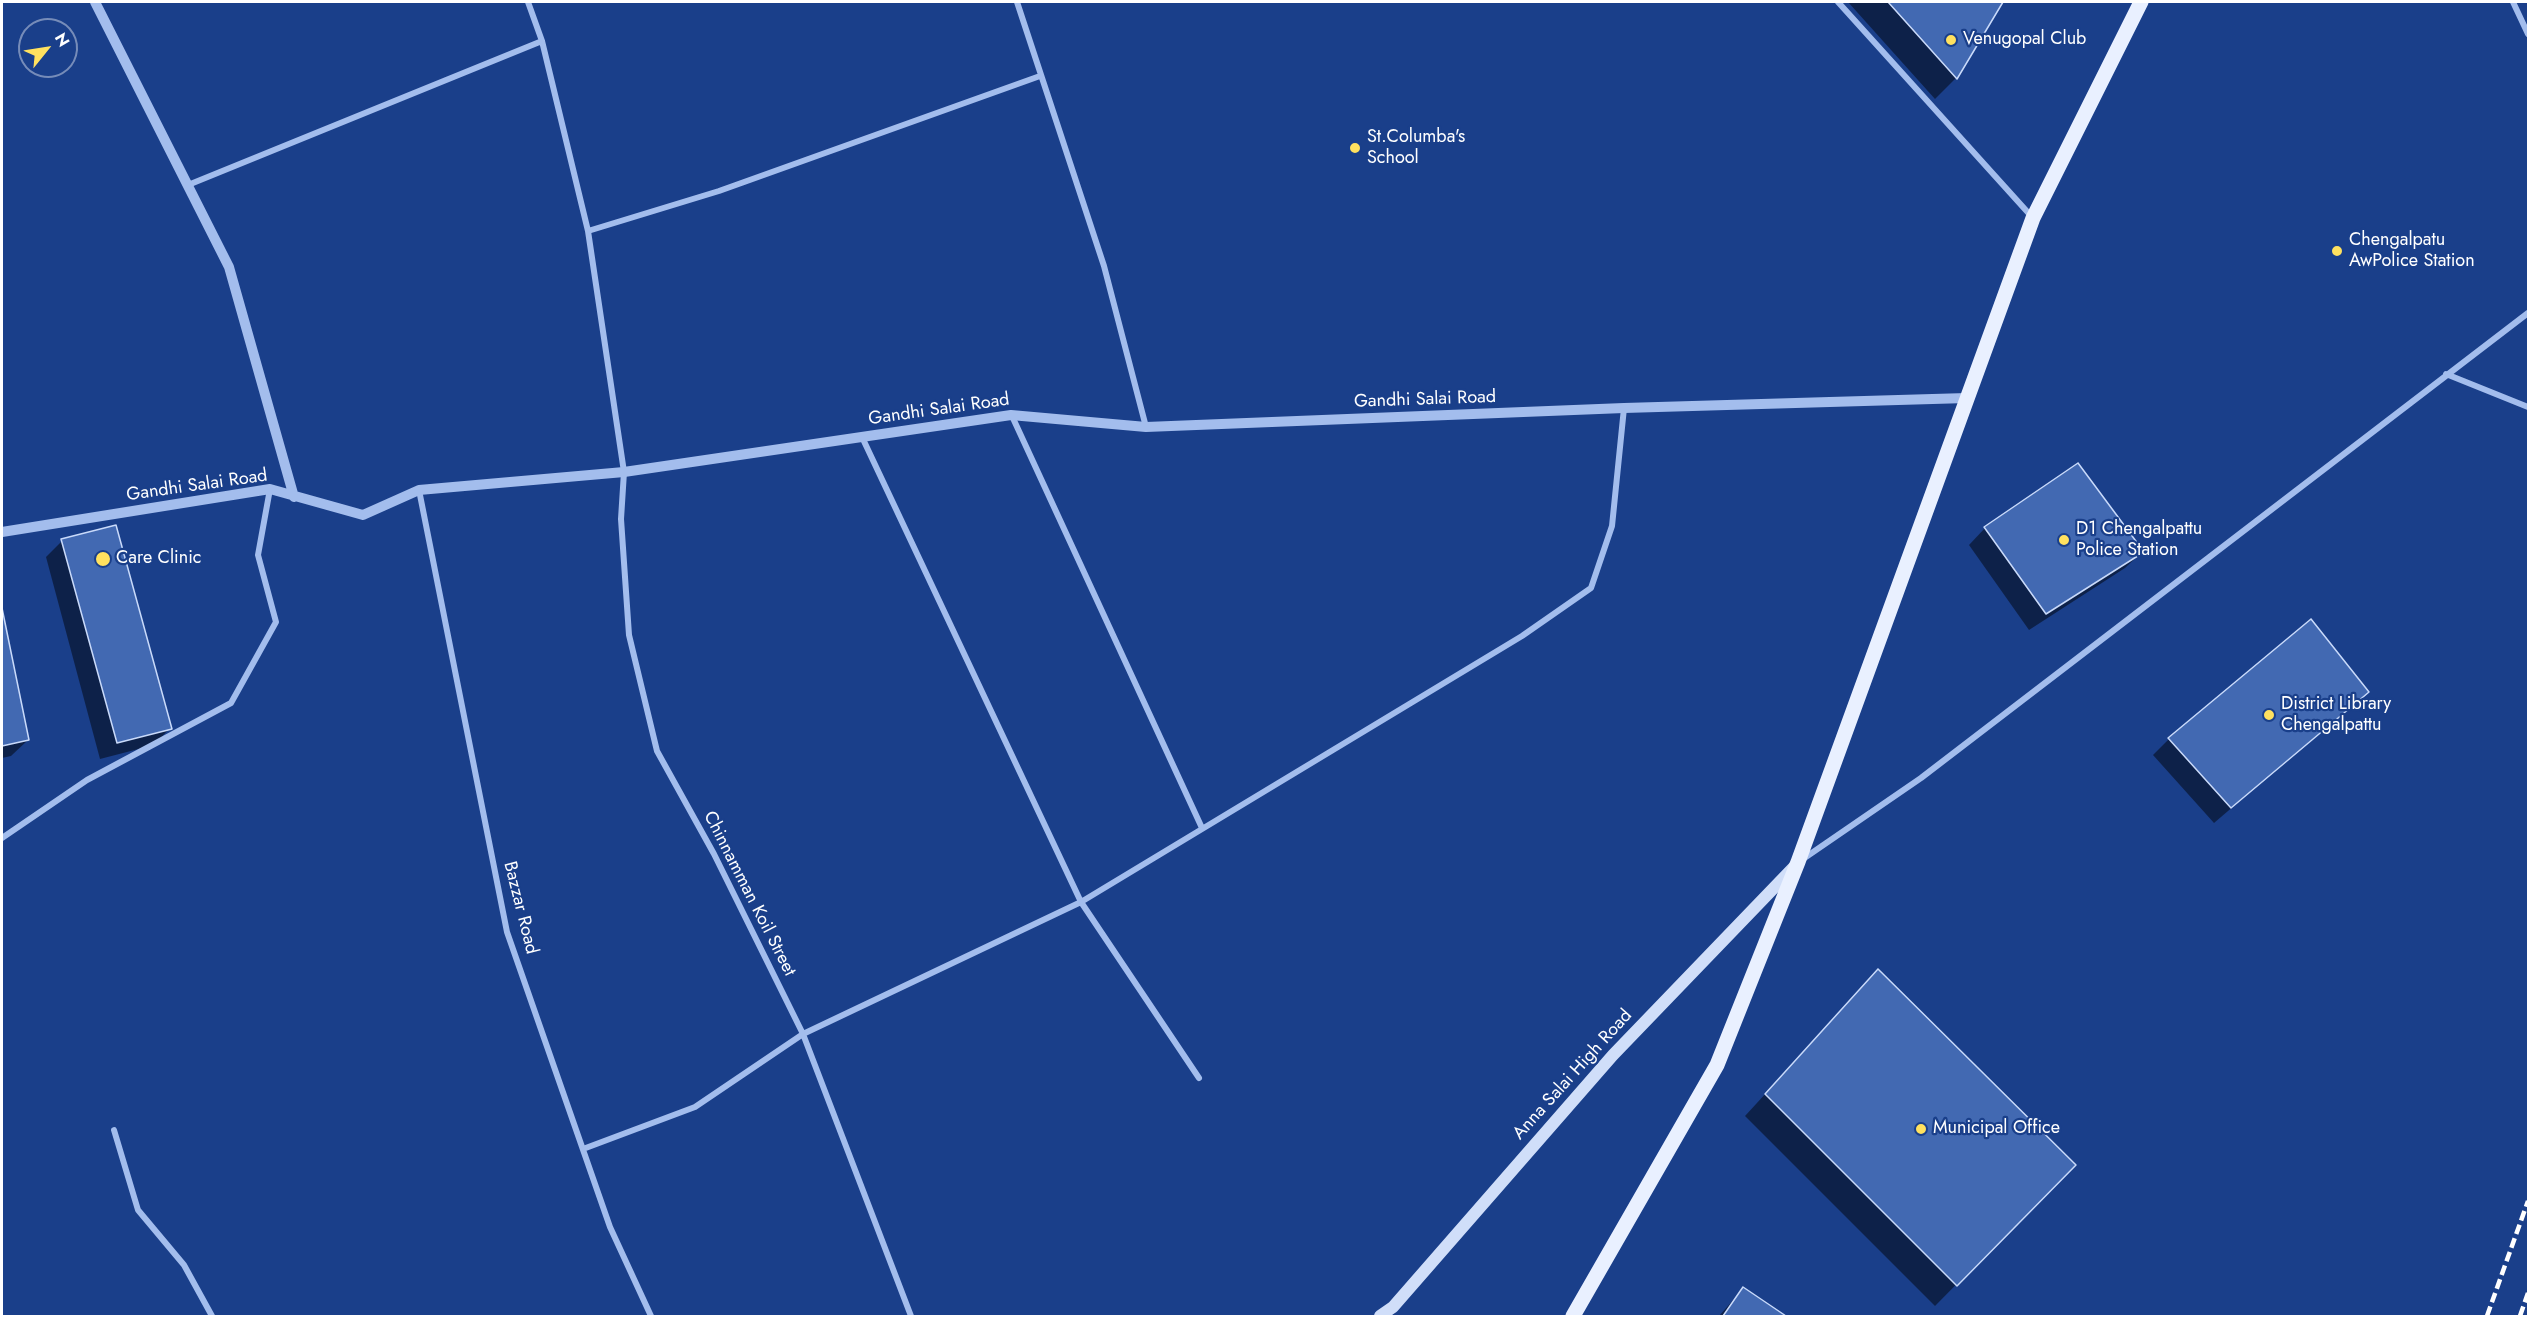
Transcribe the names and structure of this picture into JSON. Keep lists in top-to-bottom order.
{
  "streets": {
    "main road": ["Anna Salai High Road"],
    "street": ["Gandhi Salai Road", "Chinnamman Koil Street", "Bazzar Road"]
  },
  "crossings": [
    ["Gandhi Salai Road", "Chinnamman Koil Street"],
    ["Gandhi Salai Road", "Bazzar Road"]
  ],
  "places": [
    "Venugopal Club",
    "St.Columba's School",
    "Chengalpatu AwPolice Station",
    "D1 Chengalpattu Police Station",
    "Care Clinic",
    "District Library Chengalpattu",
    "Municipal Office"
  ],
  "north": "top right"
}
